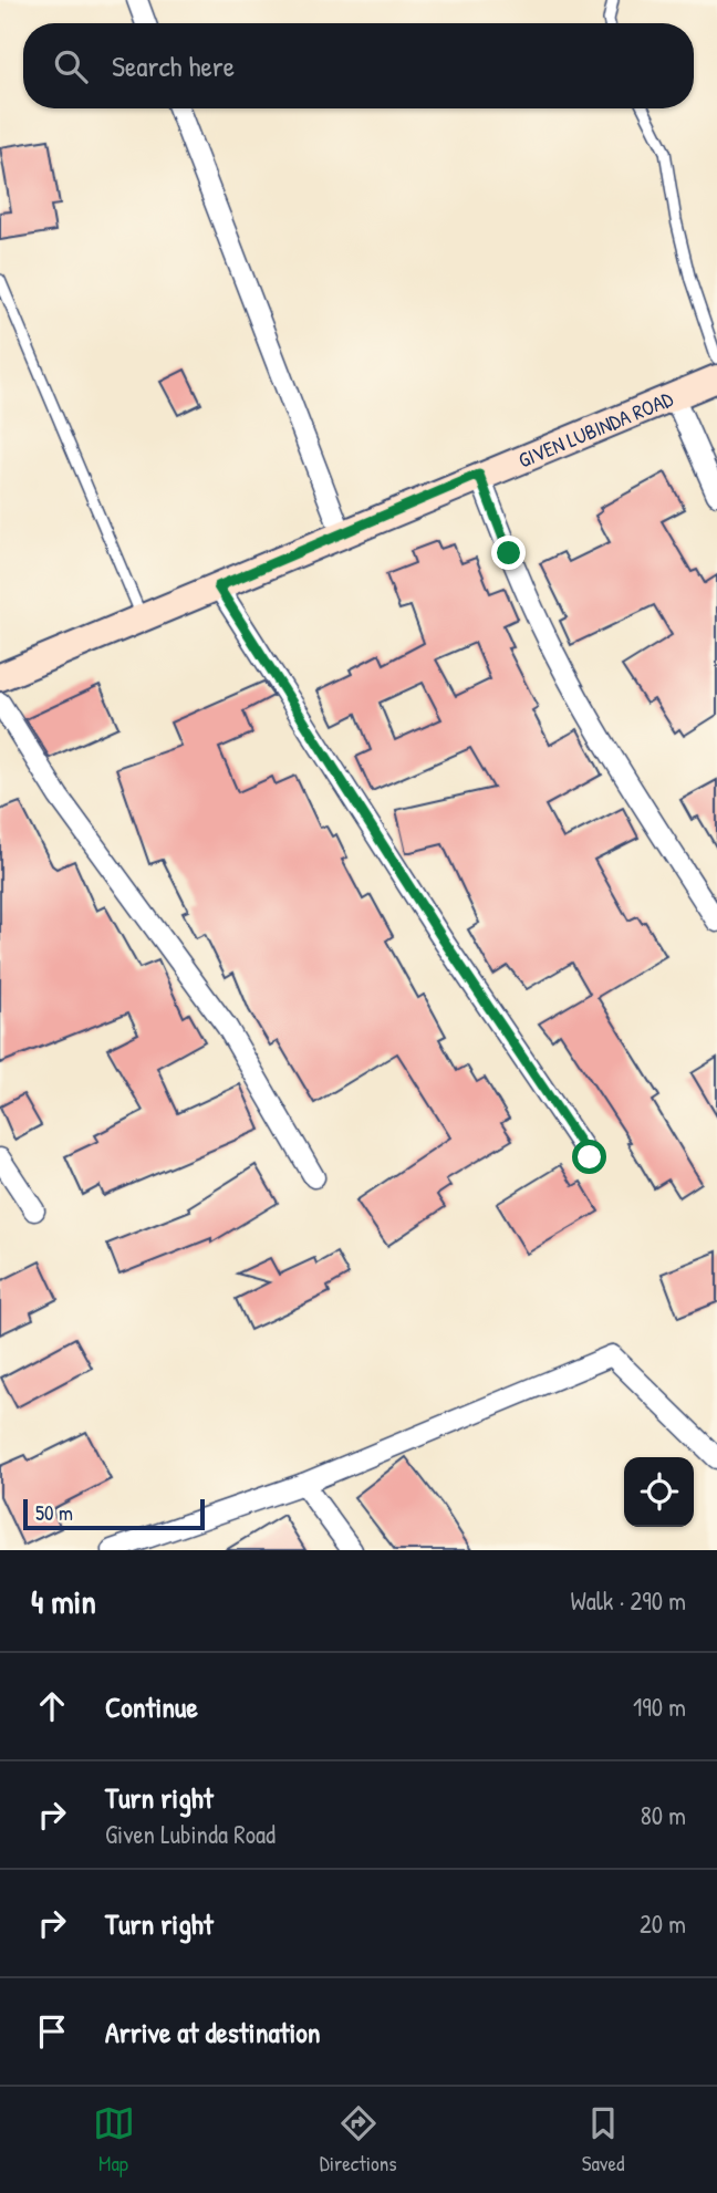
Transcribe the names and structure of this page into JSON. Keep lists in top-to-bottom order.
{
  "streets": {
    "street": ["GIVEN LUBINDA ROAD"]
  },
  "scale_bar": "50 m",
  "page": {
    "search": "Search here",
    "scale": "50 m",
    "heading": ["4 min", "Walk · 290 m"],
    "list": [
      ["Continue", "190 m"],
      ["Turn right", "Given Lubinda Road", "80 m"],
      ["Turn right", "20 m"],
      "Arrive at destination"
    ],
    "nav": ["Map", "Directions", "Saved"]
  }
}
